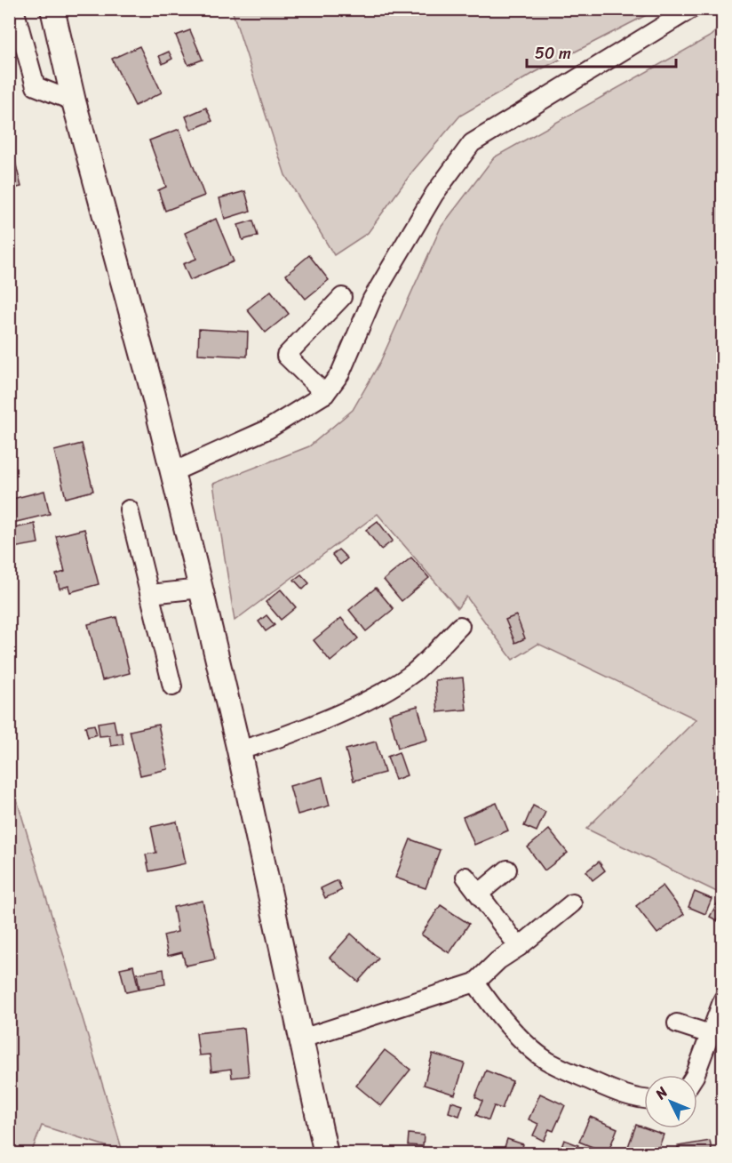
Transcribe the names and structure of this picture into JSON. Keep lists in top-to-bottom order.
{
  "scale_bar": "50 m",
  "north": "top left"
}
